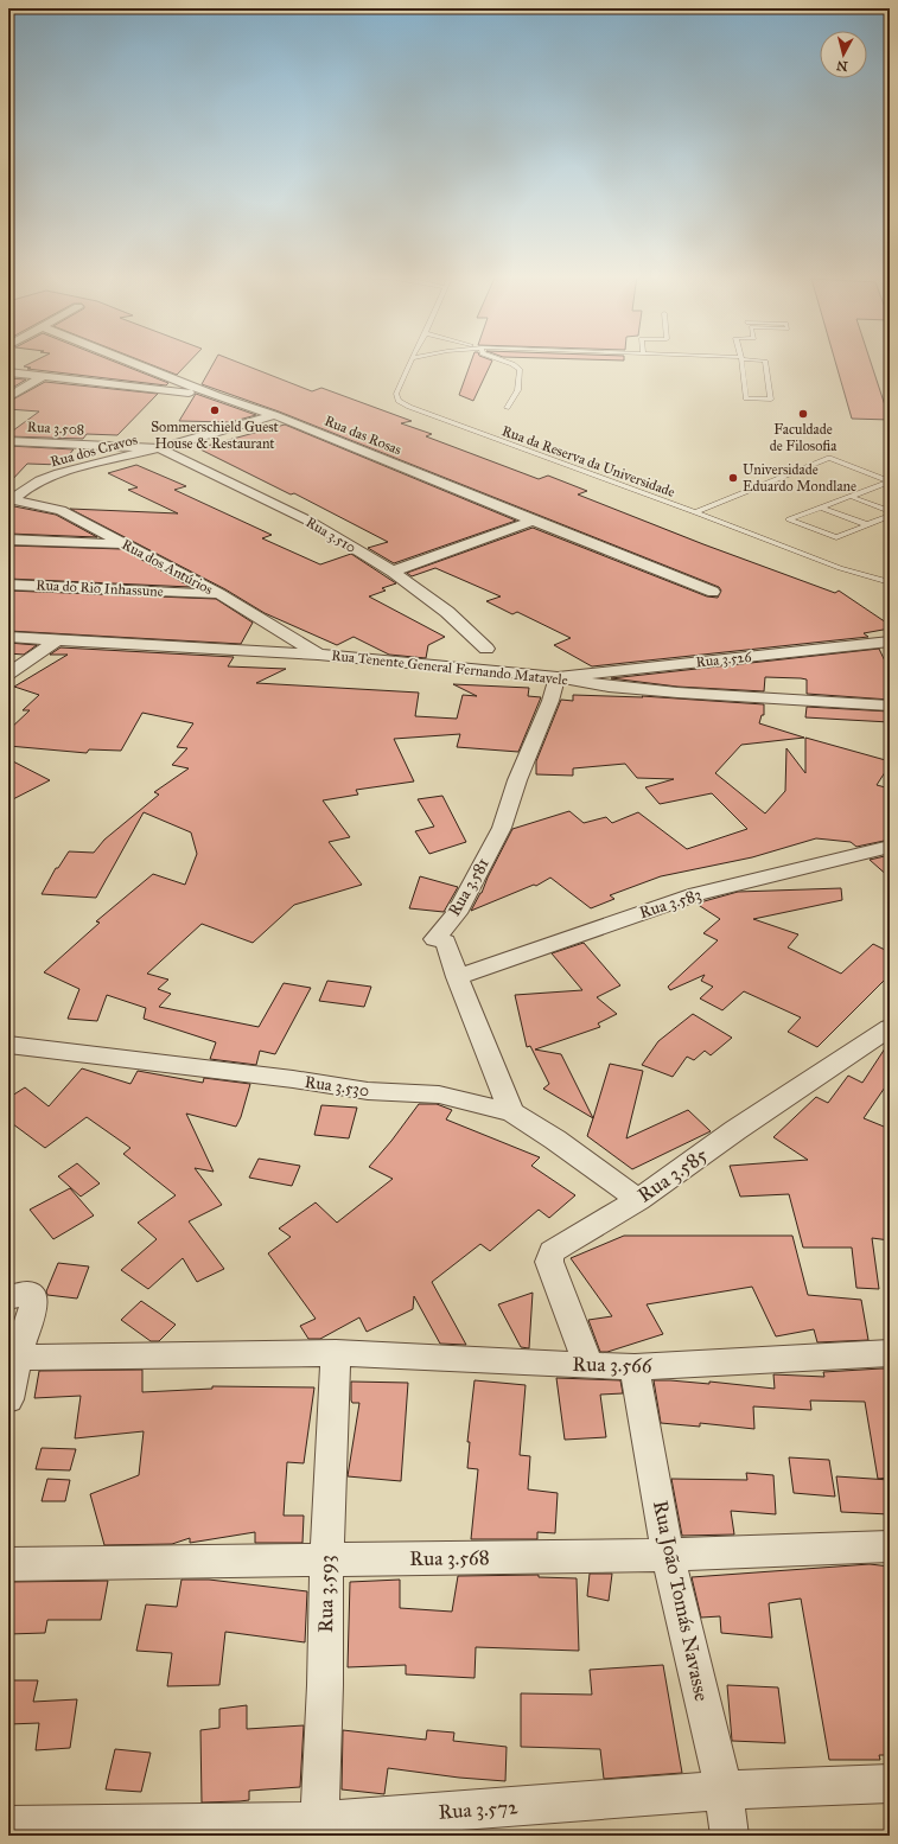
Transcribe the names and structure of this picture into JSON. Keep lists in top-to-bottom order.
{
  "streets": {
    "street": [
      "Rua 3.508",
      "Rua das Rosas",
      "Rua dos Cravos",
      "Rua 3.510",
      "Rua dos Antúrios",
      "Rua do Rio Inhassune",
      "Rua 3.526",
      "Rua Tenente General Fernando Matavele",
      "Rua 3.581",
      "Rua 3.583",
      "Rua 3.530",
      "Rua 3.585",
      "Rua 3.566",
      "Rua 3.568",
      "Rua 3.593",
      "Rua João Tomás Navasse",
      "Rua 3.572"
    ],
    "lane": ["Rua da Reserva da Universidade"]
  },
  "crossings": [
    ["Rua 3.508", "Rua dos Cravos"],
    ["Rua 3.508", "Rua 3.510"],
    ["Rua das Rosas", "Rua dos Cravos"],
    ["Rua dos Cravos", "Rua 3.510"],
    ["Rua dos Cravos", "Rua dos Antúrios"],
    ["Rua dos Antúrios", "Rua do Rio Inhassune"],
    ["Rua dos Antúrios", "Rua Tenente General Fernando Matavele"],
    ["Rua 3.526", "Rua Tenente General Fernando Matavele"],
    ["Rua 3.526", "Rua 3.581"],
    ["Rua Tenente General Fernando Matavele", "Rua 3.581"],
    ["Rua 3.581", "Rua 3.583"],
    ["Rua 3.581", "Rua 3.530"],
    ["Rua 3.530", "Rua 3.585"],
    ["Rua 3.585", "Rua 3.566"],
    ["Rua 3.566", "Rua 3.593"],
    ["Rua 3.566", "Rua João Tomás Navasse"],
    ["Rua 3.568", "Rua 3.593"],
    ["Rua 3.568", "Rua João Tomás Navasse"],
    ["Rua 3.593", "Rua 3.572"],
    ["Rua João Tomás Navasse", "Rua 3.572"]
  ],
  "places": ["Sommerschield Guest House & Restaurant", "Faculdade de Filosofia", "Universidade Eduardo Mondlane"],
  "north": "bottom"
}
